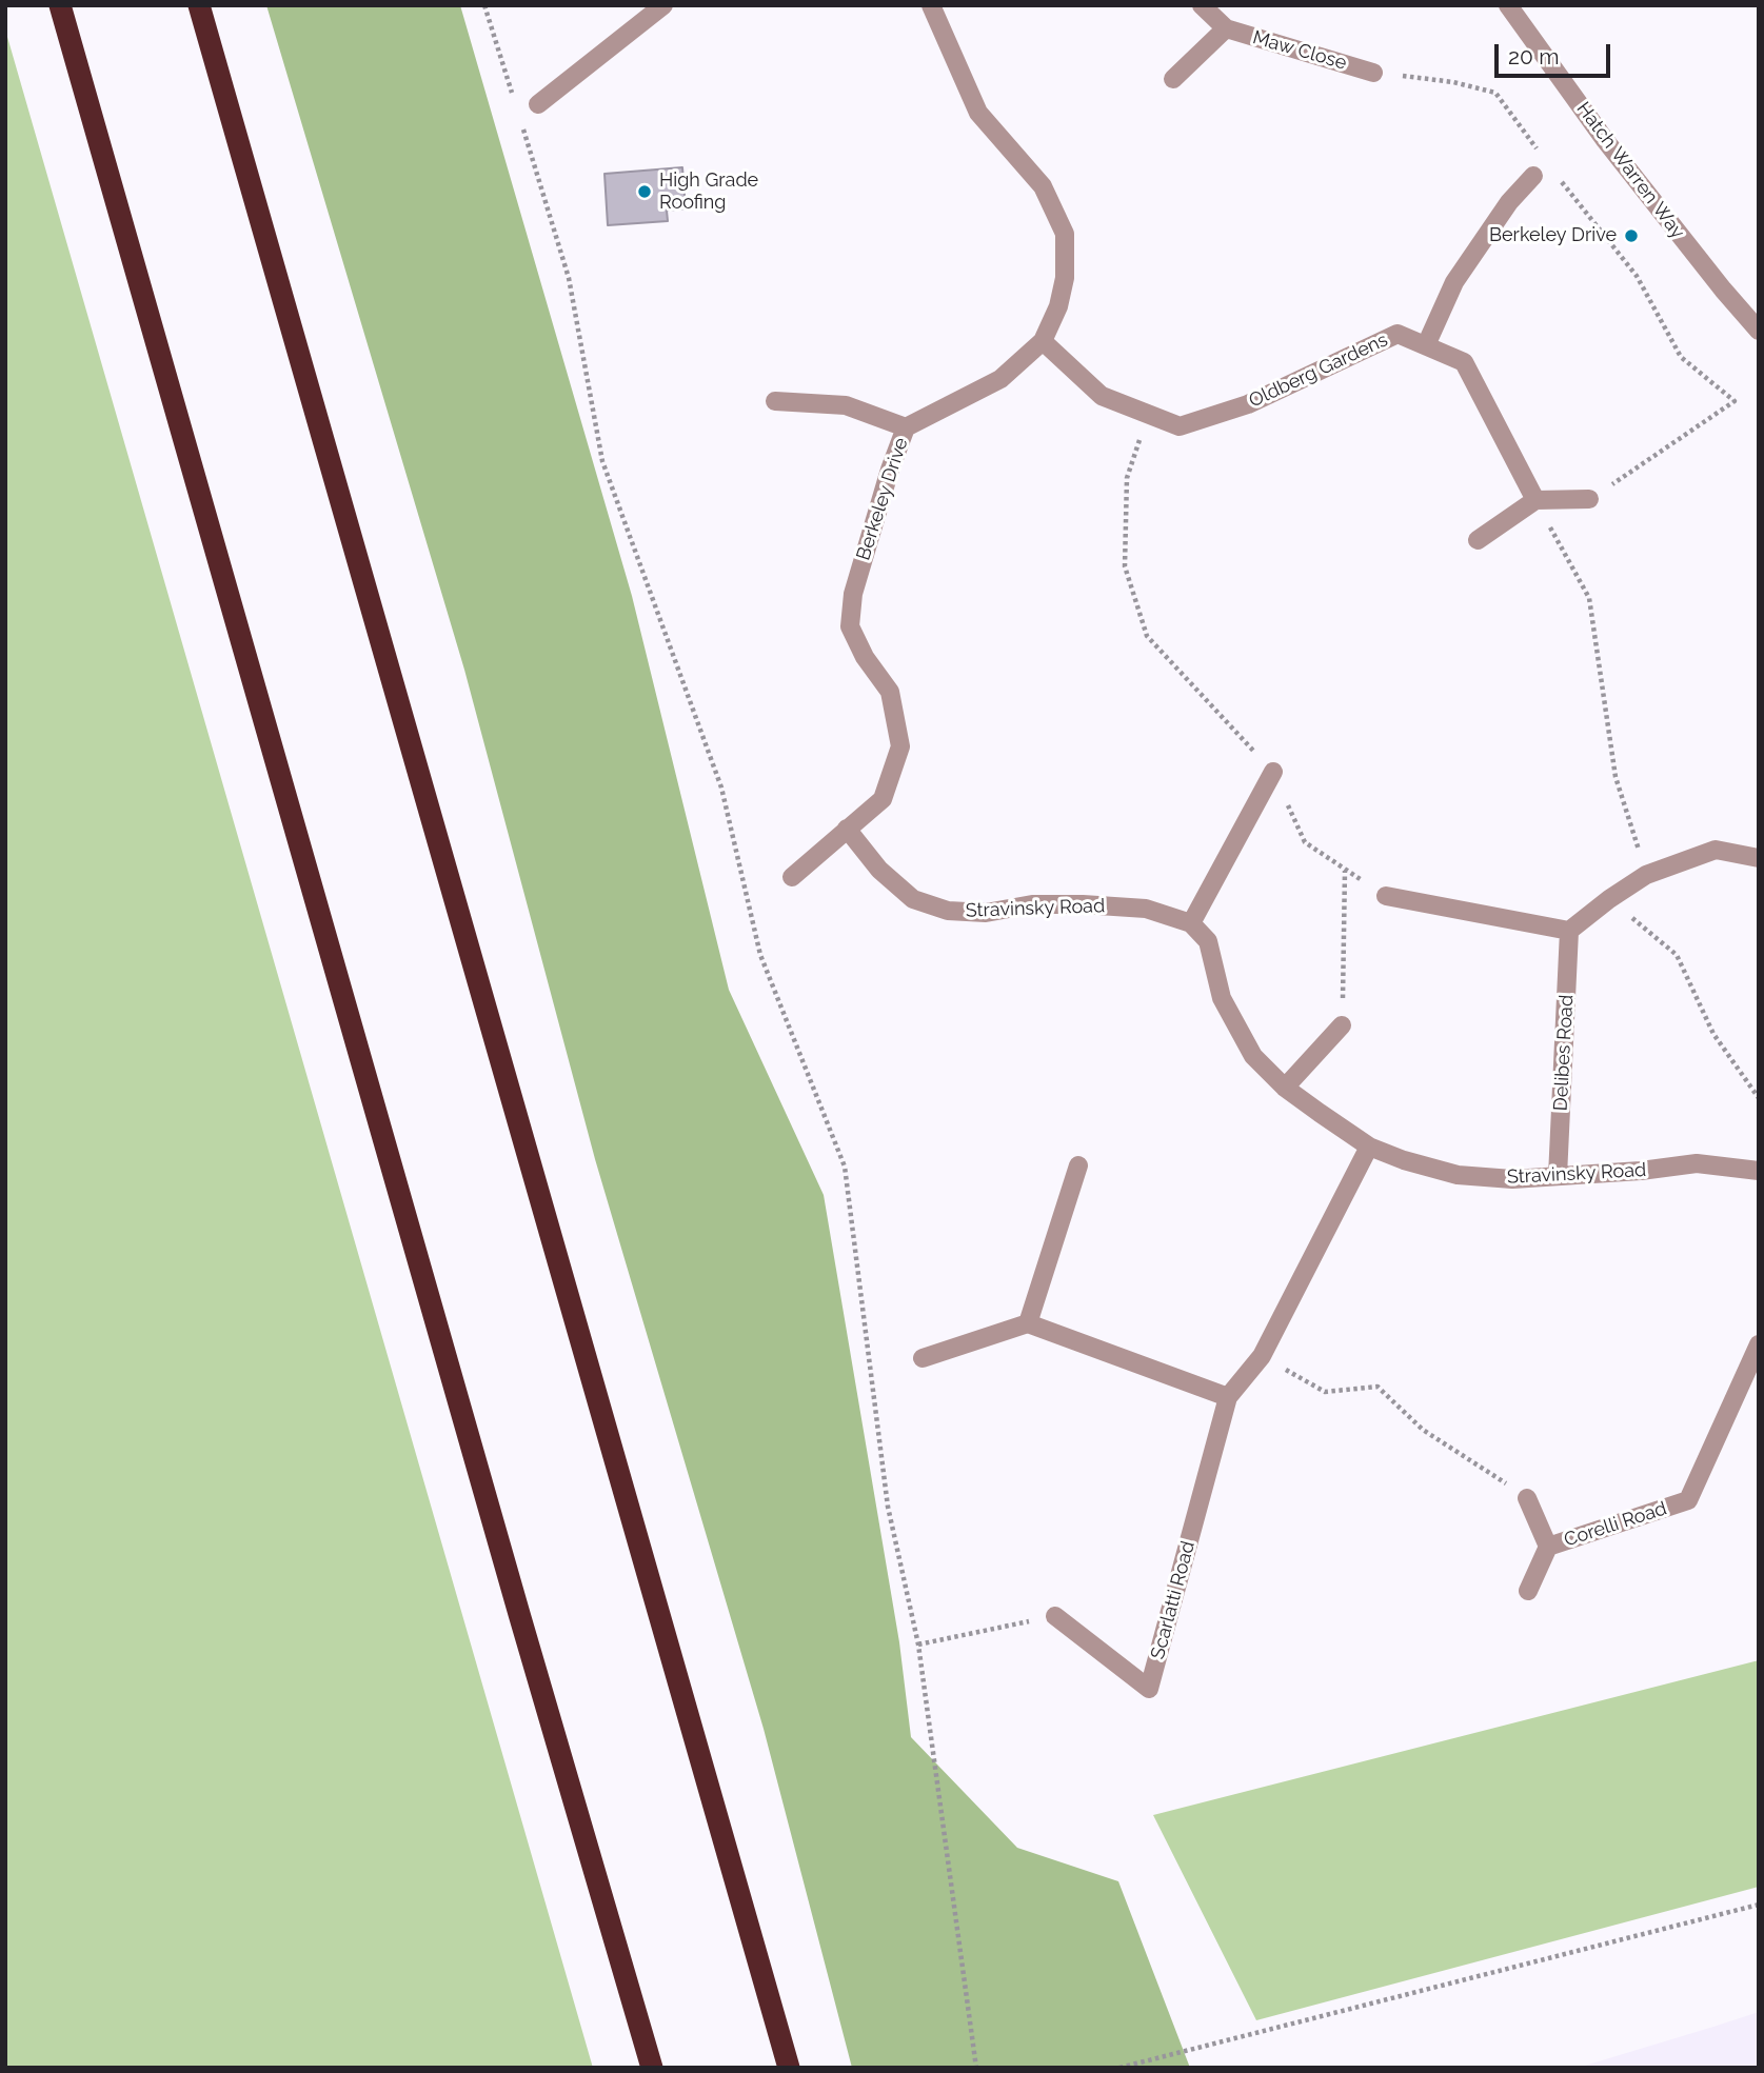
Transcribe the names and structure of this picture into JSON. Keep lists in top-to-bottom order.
{
  "streets": {
    "street": [
      "Maw Close",
      "Hatch Warren Way",
      "Oldberg Gardens",
      "Berkeley Drive",
      "Stravinsky Road",
      "Delibes Road",
      "Corelli Road",
      "Scarlatti Road"
    ]
  },
  "crossings": [
    ["Oldberg Gardens", "Berkeley Drive"],
    ["Berkeley Drive", "Stravinsky Road"],
    ["Stravinsky Road", "Delibes Road"],
    ["Stravinsky Road", "Scarlatti Road"]
  ],
  "places": ["High Grade Roofing", "Berkeley Drive"],
  "scale_bar": "20 m"
}
